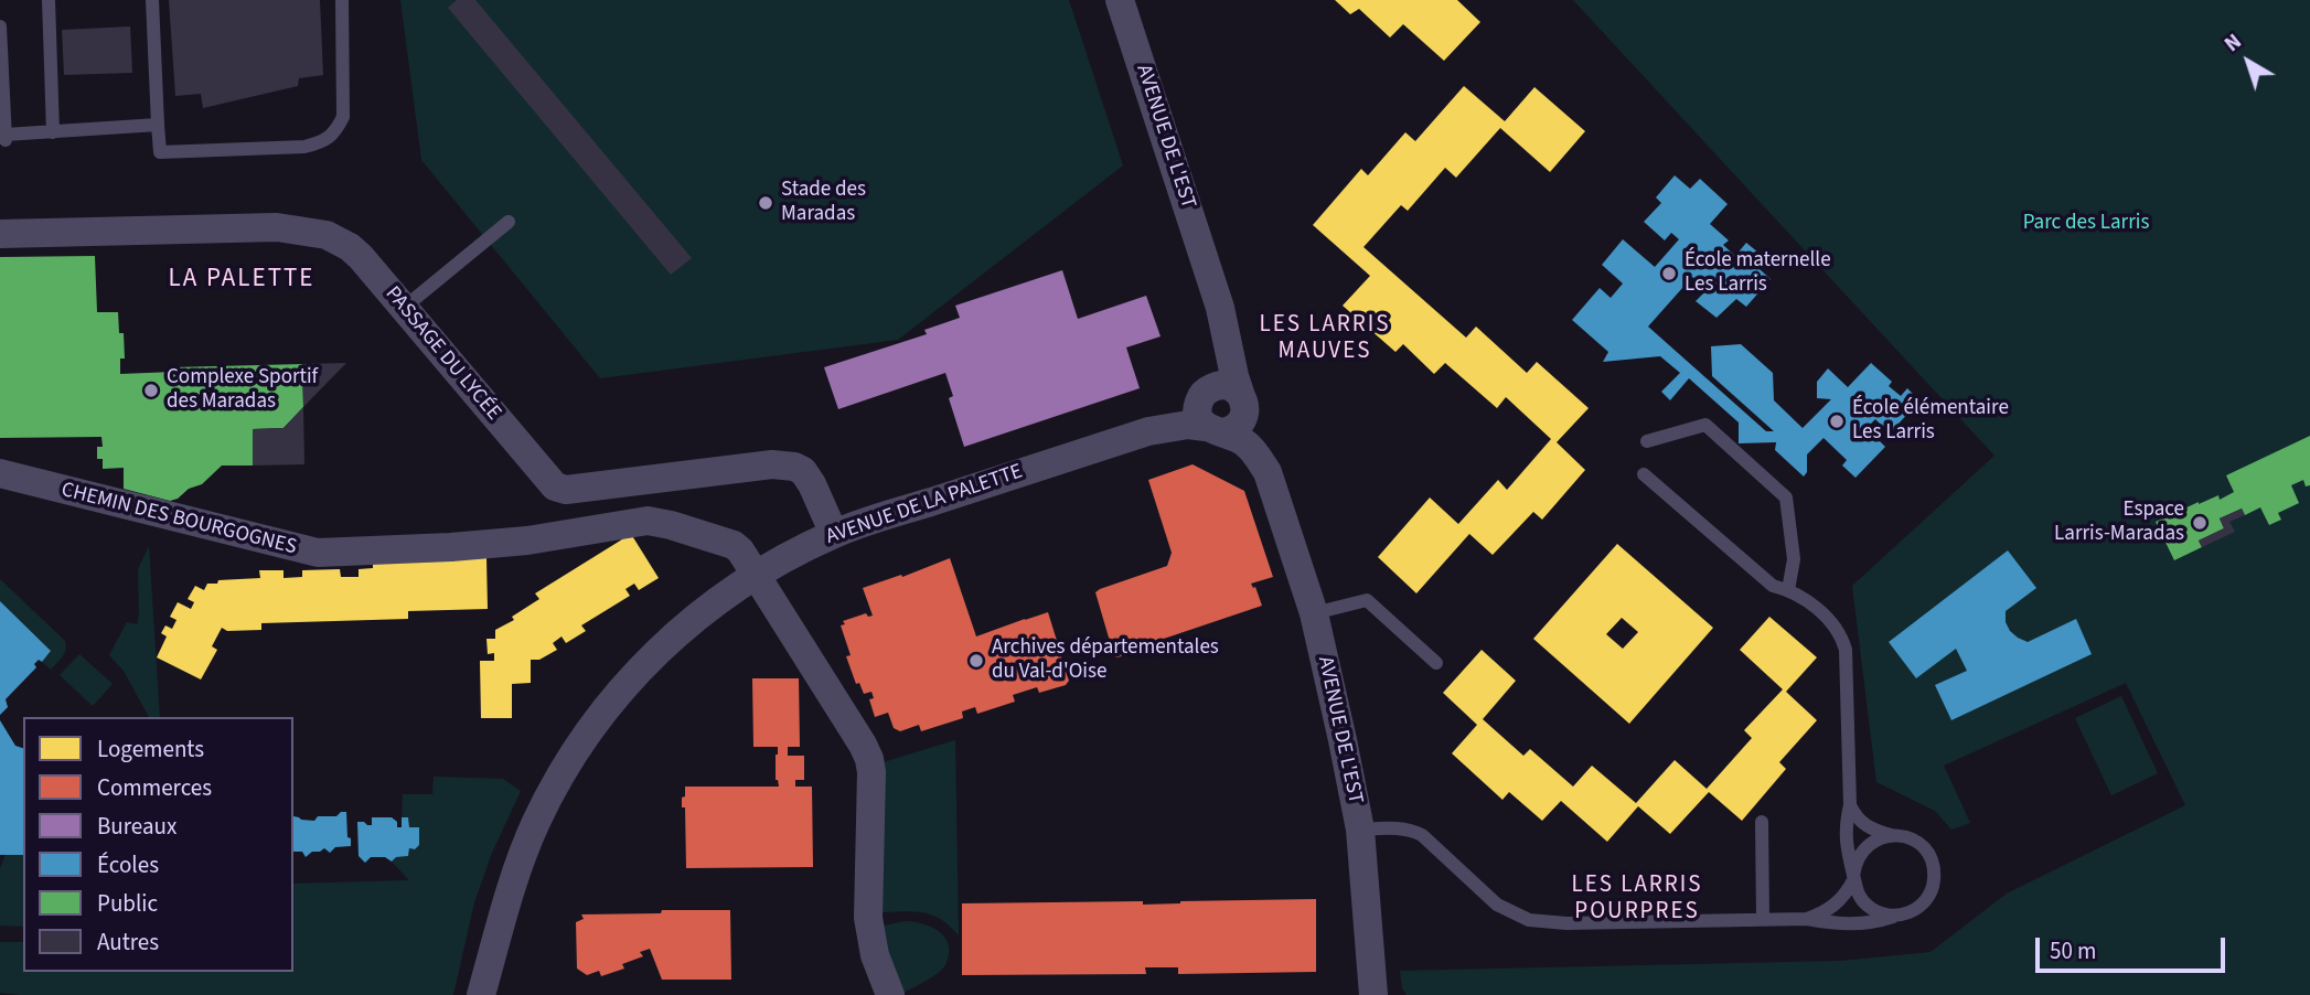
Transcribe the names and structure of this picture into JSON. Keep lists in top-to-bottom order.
{
  "streets": {
    "street": [
      "AVENUE DE L'EST",
      "PASSAGE DU LYCÉE",
      "AVENUE DE LA PALETTE",
      "CHEMIN DES BOURGOGNES"
    ]
  },
  "crossings": [
    ["AVENUE DE L'EST", "AVENUE DE LA PALETTE"],
    ["PASSAGE DU LYCÉE", "AVENUE DE LA PALETTE"],
    ["AVENUE DE LA PALETTE", "CHEMIN DES BOURGOGNES"]
  ],
  "districts": ["LA PALETTE", "LES LARRIS MAUVES", "LES LARRIS POURPRES"],
  "parks": ["Parc des Larris"],
  "places": [
    "Stade des Maradas",
    "École maternelle Les Larris",
    "Complexe Sportif des Maradas",
    "École élémentaire Les Larris",
    "Espace Larris-Maradas",
    "Archives départementales du Val-d'Oise"
  ],
  "legend": [
    "Logements",
    "Commerces",
    "Bureaux",
    "Écoles",
    "Public",
    "Autres"
  ],
  "scale_bar": "50 m",
  "north": "top left"
}
